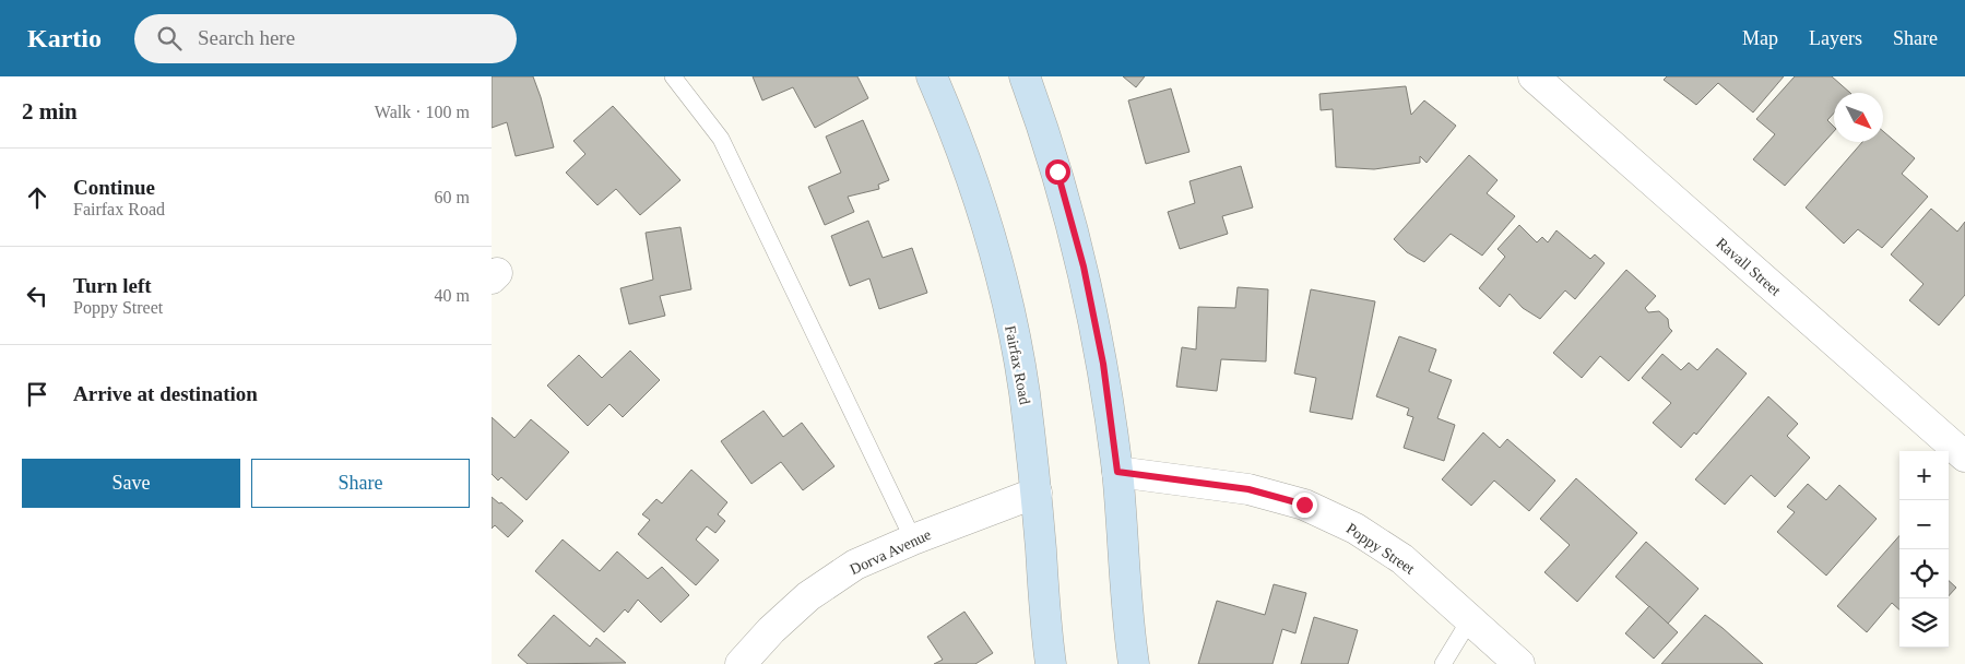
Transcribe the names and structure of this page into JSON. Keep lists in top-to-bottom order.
{
  "streets": {
    "main road": ["Fairfax Road"],
    "street": ["Ravall Street", "Poppy Street", "Dorva Avenue"]
  },
  "crossings": [
    ["Fairfax Road", "Dorva Avenue"]
  ],
  "north": "bottom right",
  "page": {
    "header": "Kartio",
    "search": "Search here",
    "nav": ["Map", "Layers", "Share"],
    "heading": ["2 min", "Walk · 100 m"],
    "list": [
      ["Continue", "Fairfax Road", "60 m"],
      ["Turn left", "Poppy Street", "40 m"],
      "Arrive at destination"
    ],
    "buttons": ["Save", "Share"],
    "map_buttons": ["+", "−"]
  }
}
